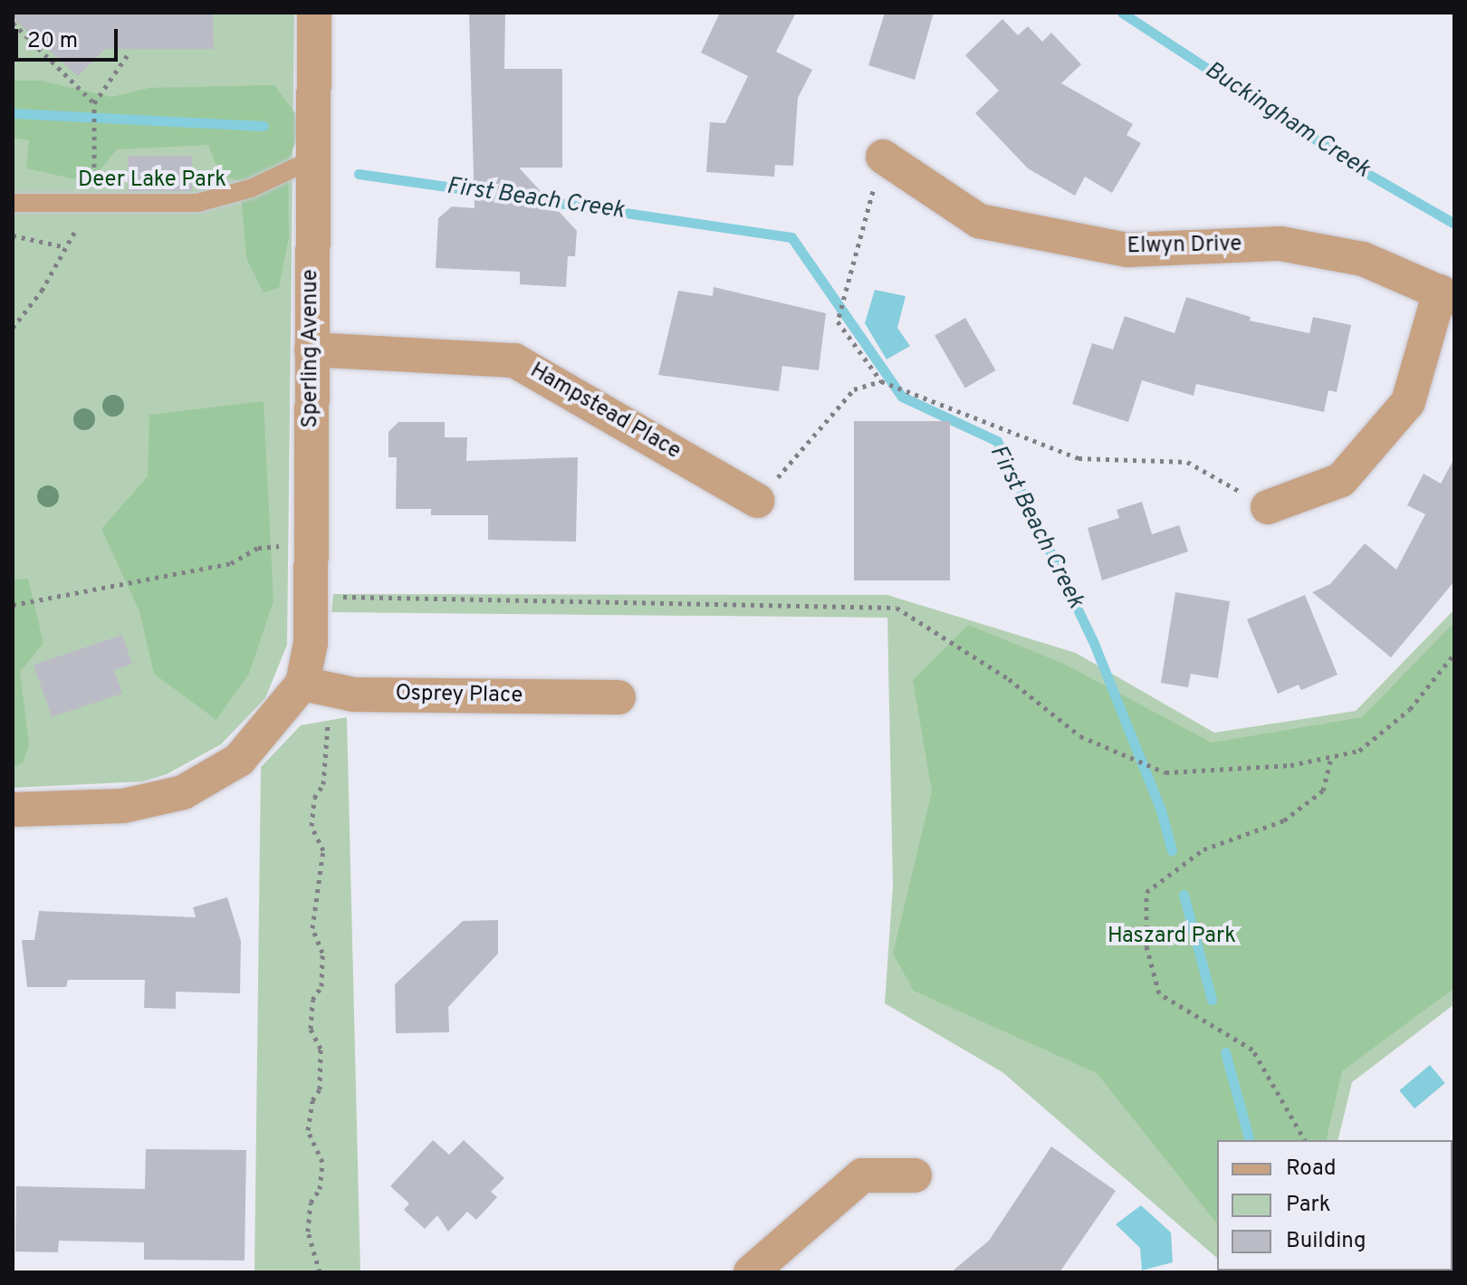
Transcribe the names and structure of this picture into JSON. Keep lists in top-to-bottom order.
{
  "streets": {
    "street": [
      "Elwyn Drive",
      "Sperling Avenue",
      "Hampstead Place",
      "Osprey Place"
    ]
  },
  "crossings": [
    ["Sperling Avenue", "Hampstead Place"],
    ["Sperling Avenue", "Osprey Place"]
  ],
  "water": ["Buckingham Creek", "First Beach Creek"],
  "parks": ["Deer Lake Park", "Haszard Park"],
  "legend": ["Road", "Park", "Building"],
  "scale_bar": "20 m"
}
